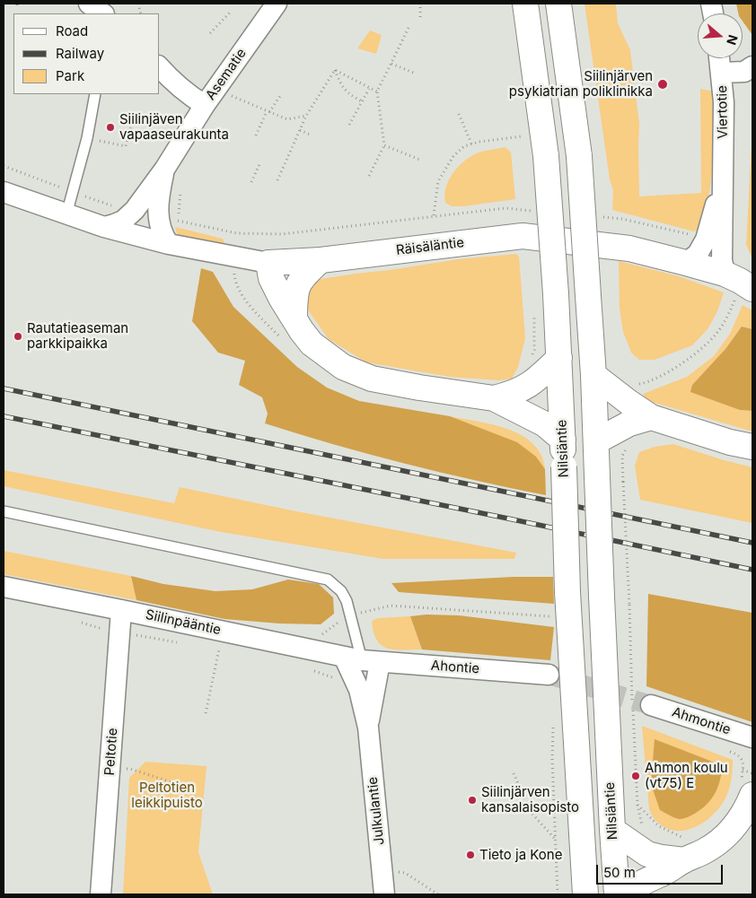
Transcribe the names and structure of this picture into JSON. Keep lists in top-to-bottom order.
{
  "streets": {
    "main road": ["Räisäläntie", "Nilsiäntie"],
    "street": [
      "Asematie",
      "Viertotie",
      "Siilinpääntie",
      "Ahontie",
      "Ahmontie",
      "Peltotie",
      "Julkulantie"
    ]
  },
  "crossings": [
    ["Asematie", "Räisäläntie"],
    ["Viertotie", "Räisäläntie"],
    ["Siilinpääntie", "Ahontie"],
    ["Siilinpääntie", "Peltotie"],
    ["Siilinpääntie", "Julkulantie"],
    ["Ahontie", "Julkulantie"]
  ],
  "parks": ["Peltotien leikkipuisto"],
  "places": [
    "Siilinjärven psykiatrian poliklinikka",
    "Siilinjäven vapaaseurakunta",
    "Rautatieaseman parkkipaikka",
    "Ahmon koulu (vt75) E",
    "Siilinjärven kansalaisopisto",
    "Tieto ja Kone"
  ],
  "legend": ["Road", "Railway", "Park"],
  "scale_bar": "50 m",
  "north": "right"
}
